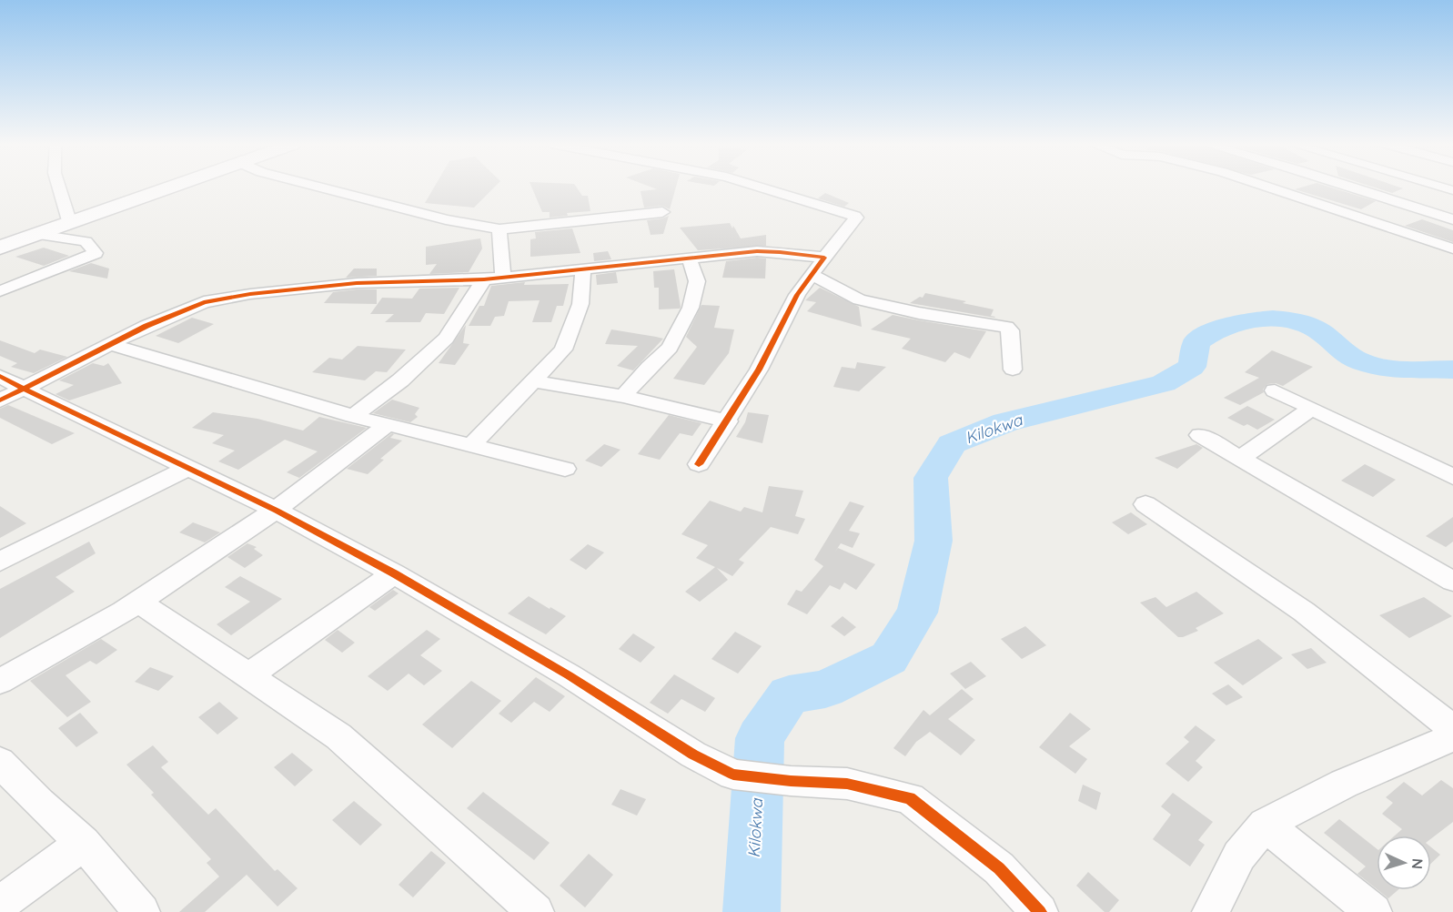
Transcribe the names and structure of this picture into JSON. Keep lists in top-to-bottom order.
{
  "water": ["Kilokwa"],
  "north": "right"
}
